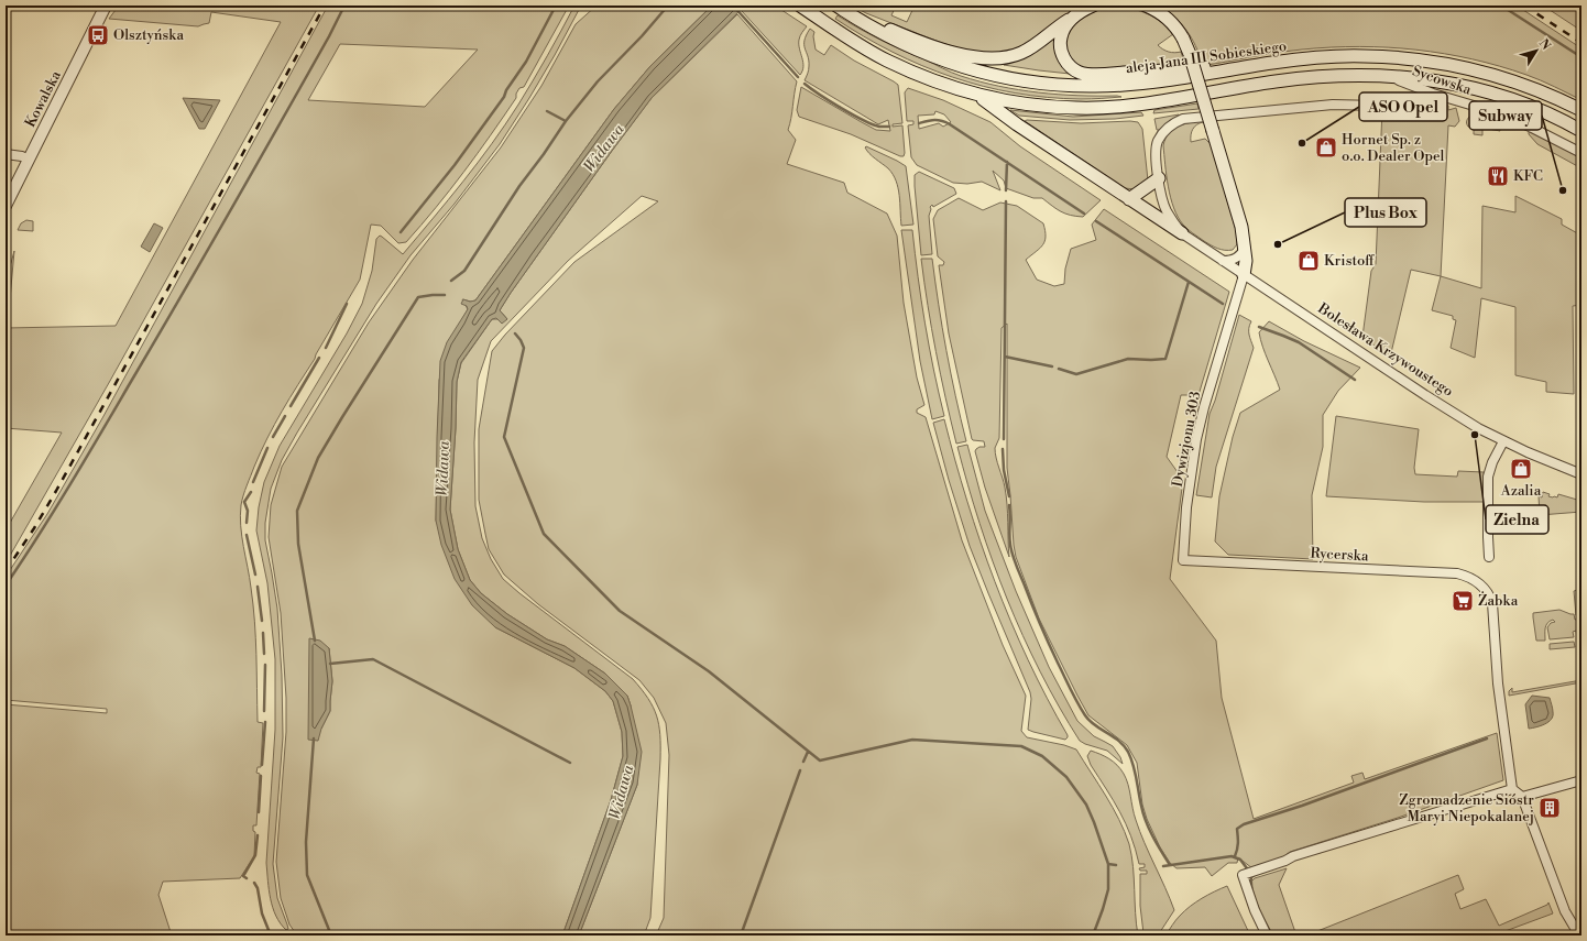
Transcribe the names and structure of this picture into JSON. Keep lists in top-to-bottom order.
{
  "streets": {
    "main road": ["aleja Jana III Sobieskiego"],
    "street": [
      "Sycowska",
      "Kowalska",
      "Bolesława Krzywoustego",
      "Dywizjonu 303",
      "Rycerska"
    ]
  },
  "crossings": [
    ["Bolesława Krzywoustego", "Dywizjonu 303"],
    ["Dywizjonu 303", "Rycerska"]
  ],
  "water": ["Widawa"],
  "places": {
    "bus stop": ["Olsztyńska"],
    "other": [
      "ASO Opel",
      "Subway",
      "Plus Box",
      "Zielna"
    ],
    "shop": ["Hornet Sp. z o.o. Dealer Opel", "Kristoff", "Azalia"],
    "restaurant": ["KFC"],
    "supermarket": ["Żabka"],
    "building": ["Zgromadzenie Sióstr Maryi Niepokalanej"]
  },
  "north": "top right"
}
